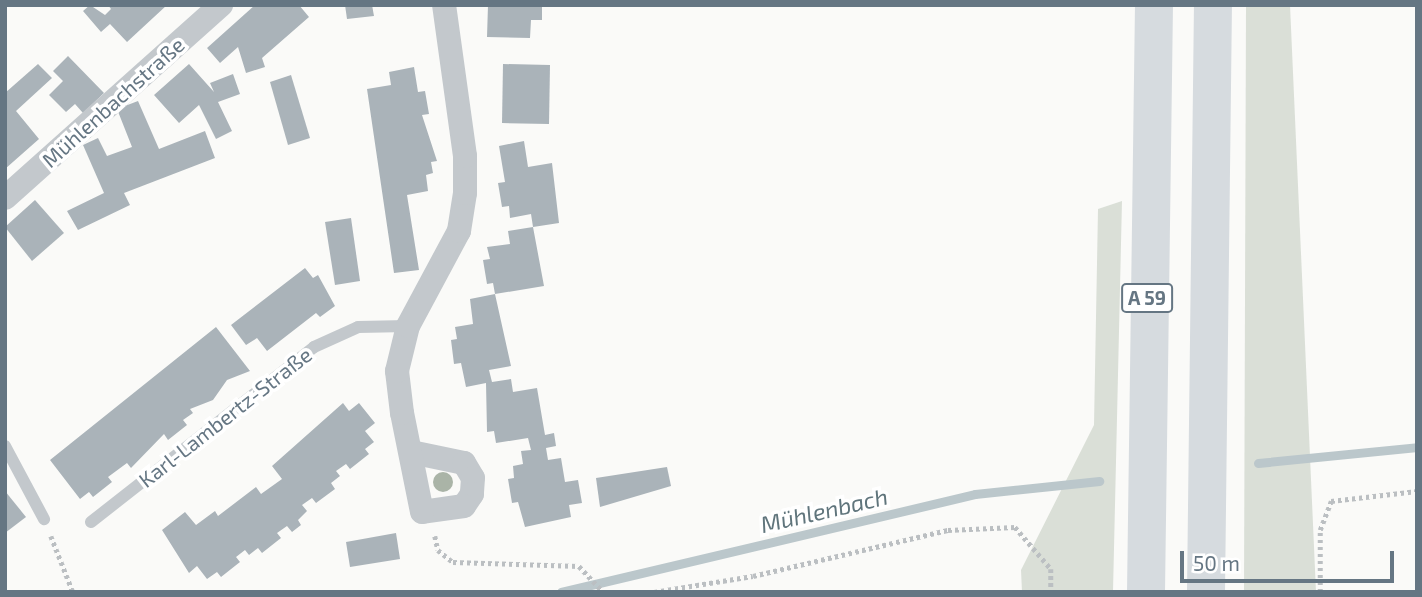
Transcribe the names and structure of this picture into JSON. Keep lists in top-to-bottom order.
{
  "streets": {
    "highway": ["A 59"],
    "street": ["Mühlenbachstraße"],
    "lane": ["Karl-Lambertz-Straße"]
  },
  "water": ["Mühlenbach"],
  "scale_bar": "50 m"
}
